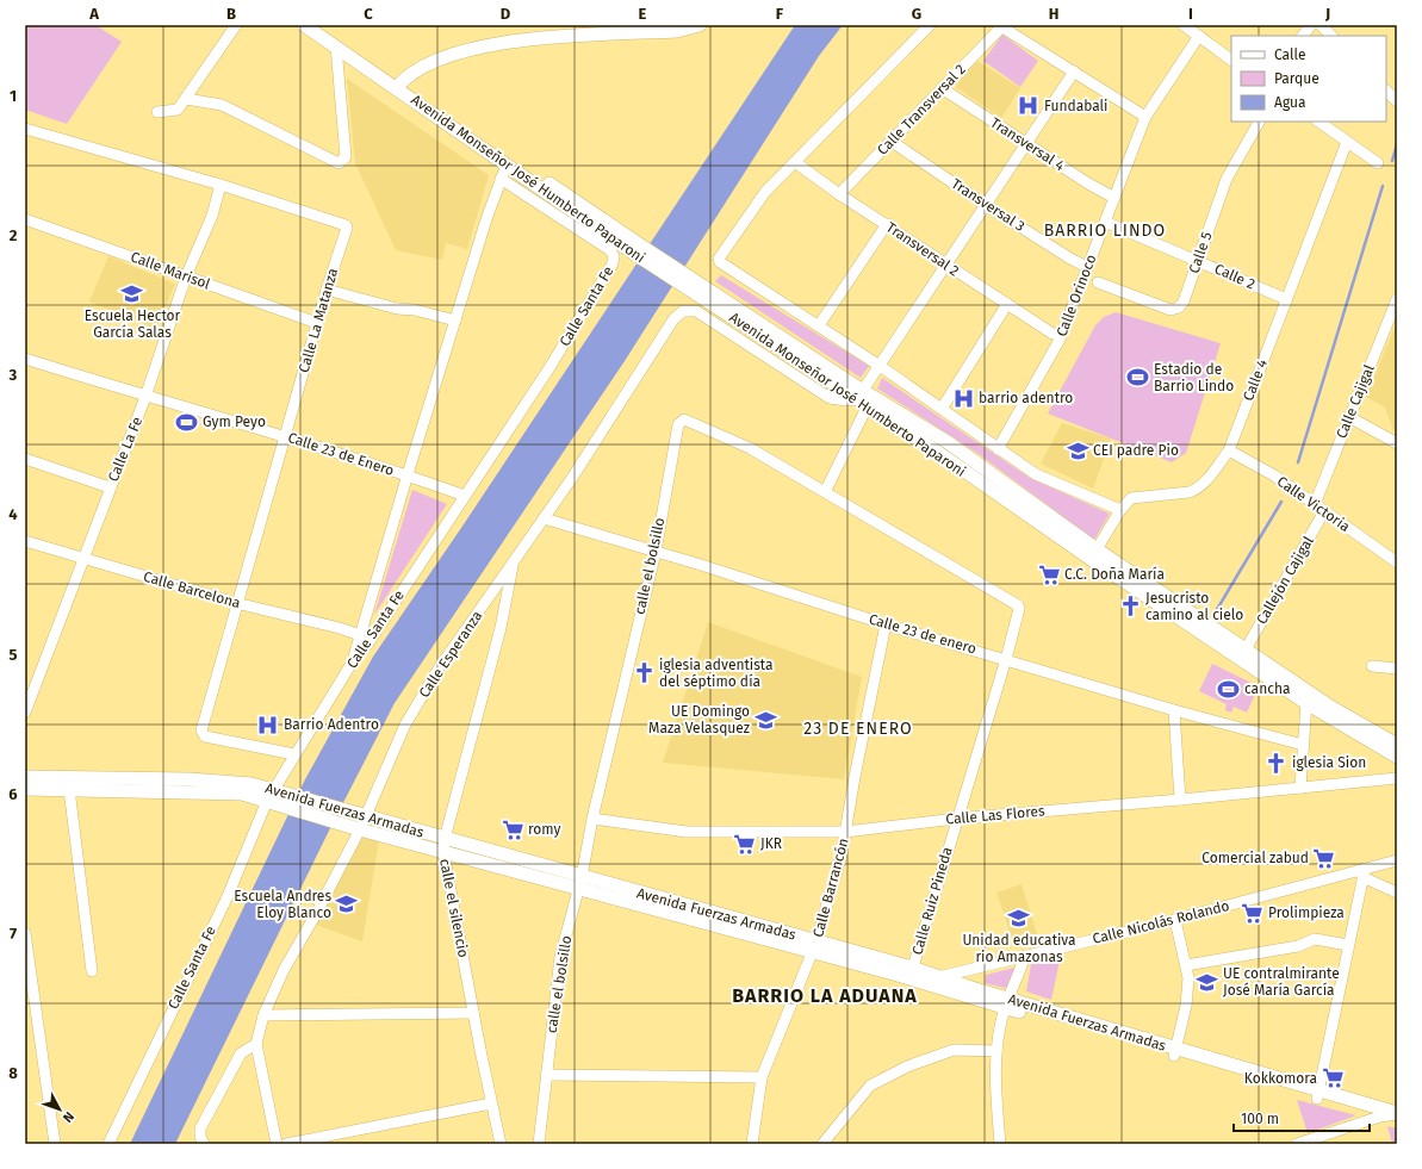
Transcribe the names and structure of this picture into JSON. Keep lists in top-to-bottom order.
{
  "streets": {
    "street": [
      "Calle Transversal 2",
      "Transversal 4",
      "Avenida Monseñor José Humberto Paparoni",
      "Transversal 3",
      "Transversal 2",
      "Calle 5",
      "Calle Marisol",
      "Calle 2",
      "Calle Orinoco",
      "Calle Santa Fe",
      "Calle La Matanza",
      "Calle 4",
      "Calle Cajigal",
      "Calle La Fe",
      "Calle 23 de Enero",
      "Calle Victoria",
      "calle el bolsillo",
      "Callejón Cajigal",
      "Calle Barcelona",
      "Calle 23 de enero",
      "Calle Esperanza",
      "Avenida Fuerzas Armadas",
      "Calle Las Flores",
      "Calle Barrancón",
      "Calle Ruiz Pineda",
      "calle el silencio",
      "Calle Nicolás Rolando"
    ]
  },
  "crossings": [
    ["Calle Transversal 2", "Transversal 4"],
    ["Calle Transversal 2", "Transversal 3"],
    ["Calle Transversal 2", "Transversal 2"],
    ["Transversal 4", "Calle Orinoco"],
    ["Avenida Monseñor José Humberto Paparoni", "Calle 4"],
    ["Avenida Monseñor José Humberto Paparoni", "Callejón Cajigal"],
    ["Avenida Monseñor José Humberto Paparoni", "Calle Esperanza"],
    ["Transversal 3", "Calle Orinoco"],
    ["Calle 5", "Calle 2"],
    ["Calle Marisol", "Calle La Matanza"],
    ["Calle Marisol", "Calle La Fe"],
    ["Calle 2", "Calle Orinoco"],
    ["Calle 2", "Calle 4"],
    ["Calle Santa Fe", "Calle La Matanza"],
    ["Calle Santa Fe", "Calle 23 de Enero"],
    ["Calle Santa Fe", "Avenida Fuerzas Armadas"],
    ["Calle La Matanza", "Calle La Fe"],
    ["Calle La Matanza", "Calle 23 de Enero"],
    ["Calle La Matanza", "Calle Barcelona"],
    ["Calle 4", "Calle Victoria"],
    ["Calle Cajigal", "Calle Victoria"],
    ["Calle La Fe", "Calle 23 de Enero"],
    ["Calle La Fe", "Calle Barcelona"],
    ["Calle Victoria", "Callejón Cajigal"],
    ["calle el bolsillo", "Calle 23 de enero"],
    ["calle el bolsillo", "Avenida Fuerzas Armadas"],
    ["calle el bolsillo", "Calle Las Flores"],
    ["calle el bolsillo", "Calle Ruiz Pineda"],
    ["Calle 23 de enero", "Calle Esperanza"],
    ["Calle 23 de enero", "Calle Barrancón"],
    ["Calle 23 de enero", "Calle Ruiz Pineda"],
    ["Calle Esperanza", "Avenida Fuerzas Armadas"],
    ["Calle Esperanza", "calle el silencio"],
    ["Avenida Fuerzas Armadas", "Calle Barrancón"],
    ["Avenida Fuerzas Armadas", "Calle Ruiz Pineda"],
    ["Avenida Fuerzas Armadas", "calle el silencio"],
    ["Avenida Fuerzas Armadas", "Calle Nicolás Rolando"],
    ["Calle Las Flores", "Calle Barrancón"],
    ["Calle Las Flores", "Calle Ruiz Pineda"]
  ],
  "districts": ["BARRIO LINDO", "23 DE ENERO", "BARRIO LA ADUANA"],
  "places": {
    "hospital": ["Fundabali", "barrio adentro", "Barrio Adentro"],
    "school or university": [
      "Escuela Hector García Salas",
      "CEI padre Pio",
      "UE Domingo Maza Velasquez",
      "Escuela Andres Eloy Blanco",
      "Unidad educativa rio Amazonas",
      "UE contralmirante José María García"
    ],
    "sports": ["Estadio de Barrio Lindo", "Gym Peyo", "cancha"],
    "supermarket": [
      "C.C. Doña María",
      "romy",
      "JKR",
      "Comercial zabud",
      "Prolimpieza",
      "Kokkomora"
    ],
    "church": ["Jesucristo camino al cielo", "iglesia adventista del séptimo día", "iglesia Sion"]
  },
  "legend": ["Calle", "Parque", "Agua"],
  "scale_bar": "100 m",
  "north": "bottom right",
  "grid": {
    "columns": [
      "A",
      "B",
      "C",
      "D",
      "E",
      "F",
      "G",
      "H",
      "I",
      "J"
    ],
    "rows": [
      "1",
      "2",
      "3",
      "4",
      "5",
      "6",
      "7",
      "8"
    ]
  }
}
